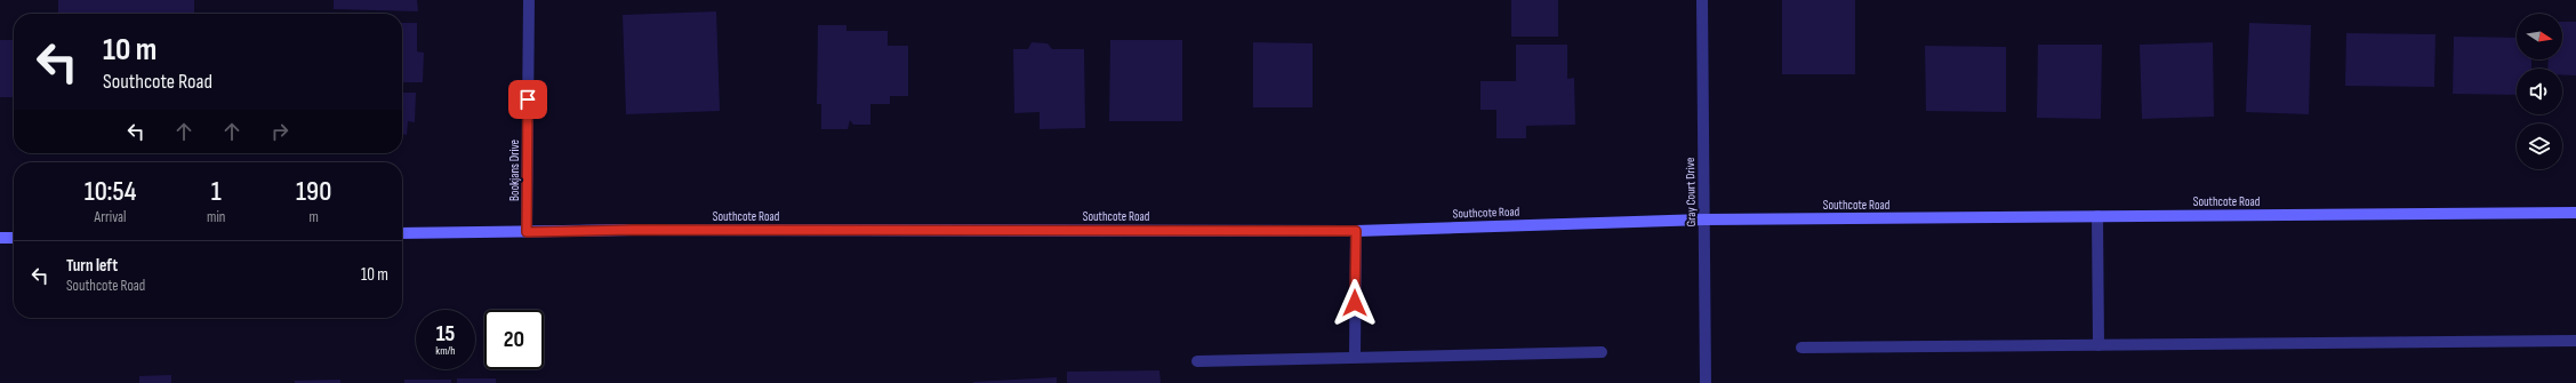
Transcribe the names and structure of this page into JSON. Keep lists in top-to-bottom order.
{
  "streets": {
    "main road": ["Southcote Road"],
    "street": ["Bookjans Drive", "Gray Court Drive"]
  },
  "crossings": [
    ["Bookjans Drive", "Southcote Road"],
    ["Gray Court Drive", "Southcote Road"]
  ],
  "north": "right",
  "page": {
    "turn": ["10 m", "Southcote Road"],
    "eta": [
      "10:54",
      "Arrival",
      "1",
      "min",
      "190",
      "m"
    ],
    "list": [
      {
        "name": "Turn left",
        "note": "Southcote Road",
        "value": "10 m"
      }
    ],
    "speed": "15 km/h",
    "limit": "20"
  }
}
